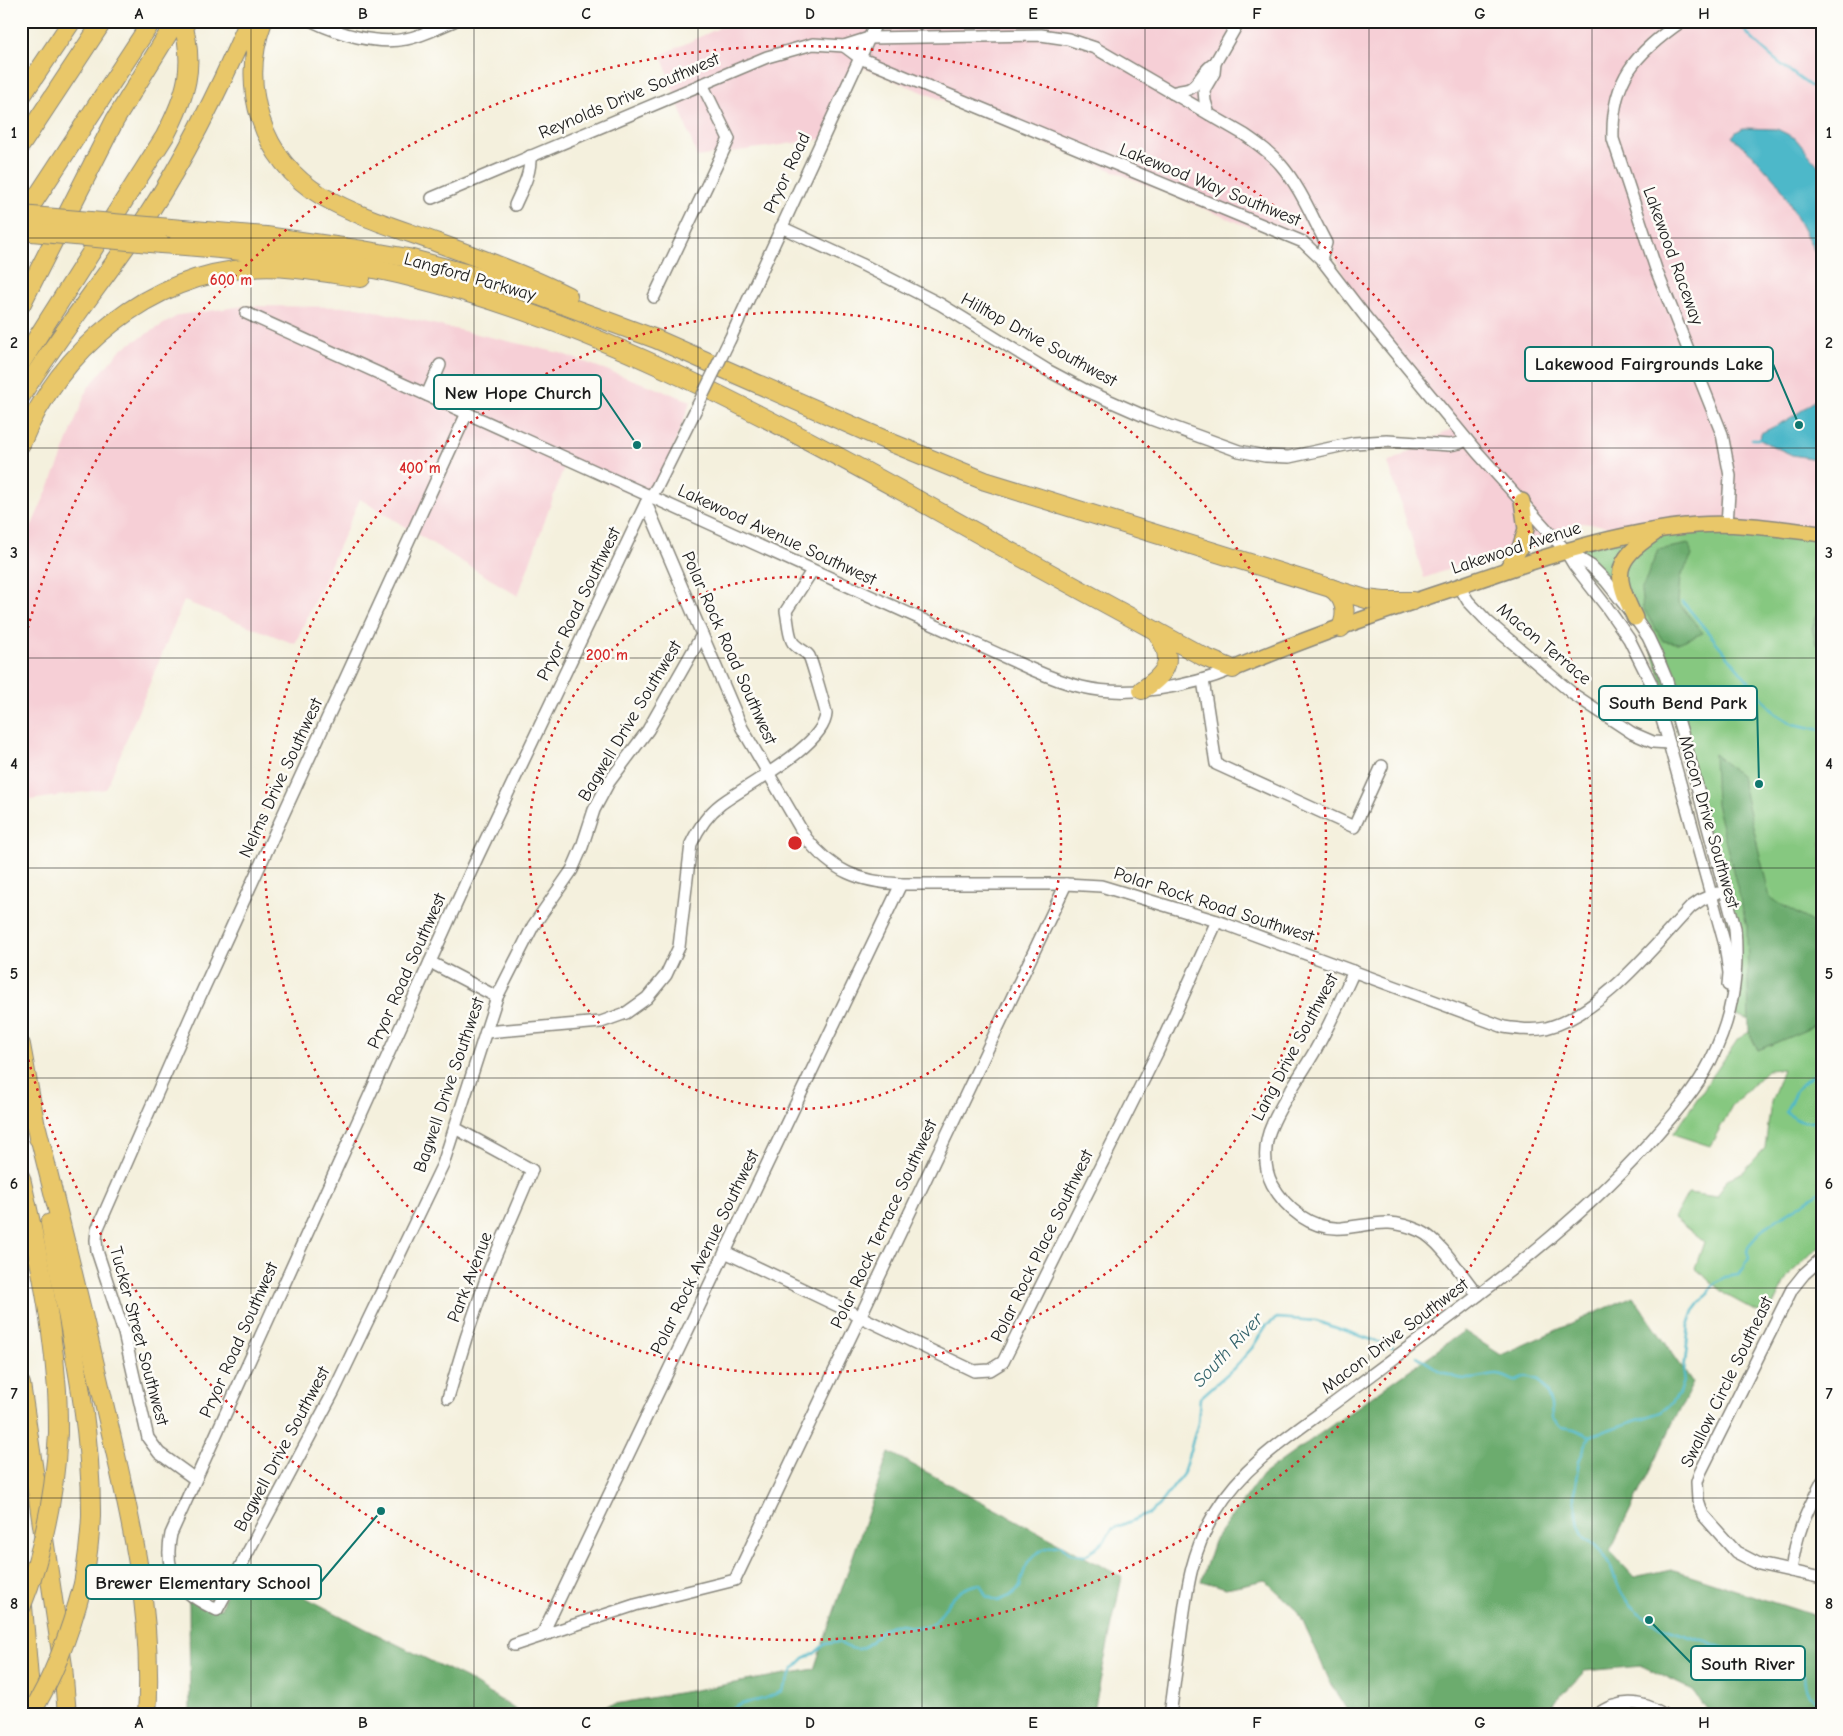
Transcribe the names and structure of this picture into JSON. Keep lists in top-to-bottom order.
{
  "streets": {
    "highway": ["Langford Parkway"],
    "main road": ["Lakewood Avenue"],
    "street": [
      "Reynolds Drive Southwest",
      "Pryor Road",
      "Lakewood Way Southwest",
      "Lakewood Raceway",
      "Hilltop Drive Southwest",
      "Lakewood Avenue Southwest",
      "Pryor Road Southwest",
      "Macon Terrace",
      "Polar Rock Road Southwest",
      "Bagwell Drive Southwest",
      "Nelms Drive Southwest",
      "Macon Drive Southwest",
      "Lang Drive Southwest",
      "Polar Rock Terrace Southwest",
      "Polar Rock Place Southwest",
      "Polar Rock Avenue Southwest",
      "Park Avenue",
      "Tucker Street Southwest",
      "Swallow Circle Southeast"
    ]
  },
  "crossings": [
    ["Reynolds Drive Southwest", "Lakewood Way Southwest"],
    ["Pryor Road", "Lakewood Way Southwest"],
    ["Pryor Road", "Hilltop Drive Southwest"],
    ["Pryor Road", "Pryor Road Southwest"],
    ["Lakewood Way Southwest", "Hilltop Drive Southwest"],
    ["Lakewood Way Southwest", "Lakewood Avenue"],
    ["Lakewood Way Southwest", "Macon Drive Southwest"],
    ["Lakewood Raceway", "Lakewood Avenue"],
    ["Langford Parkway", "Lakewood Avenue Southwest"],
    ["Langford Parkway", "Lakewood Avenue"],
    ["Lakewood Avenue Southwest", "Lakewood Avenue"],
    ["Lakewood Avenue Southwest", "Pryor Road Southwest"],
    ["Lakewood Avenue Southwest", "Polar Rock Road Southwest"],
    ["Lakewood Avenue Southwest", "Nelms Drive Southwest"],
    ["Lakewood Avenue", "Macon Terrace"],
    ["Lakewood Avenue", "Macon Drive Southwest"],
    ["Pryor Road Southwest", "Polar Rock Road Southwest"],
    ["Pryor Road Southwest", "Bagwell Drive Southwest"],
    ["Pryor Road Southwest", "Tucker Street Southwest"],
    ["Macon Terrace", "Macon Drive Southwest"],
    ["Polar Rock Road Southwest", "Bagwell Drive Southwest"],
    ["Polar Rock Road Southwest", "Macon Drive Southwest"],
    ["Polar Rock Road Southwest", "Lang Drive Southwest"],
    ["Polar Rock Road Southwest", "Polar Rock Terrace Southwest"],
    ["Polar Rock Road Southwest", "Polar Rock Place Southwest"],
    ["Polar Rock Road Southwest", "Polar Rock Avenue Southwest"],
    ["Bagwell Drive Southwest", "Park Avenue"],
    ["Nelms Drive Southwest", "Tucker Street Southwest"],
    ["Macon Drive Southwest", "Lang Drive Southwest"],
    ["Polar Rock Terrace Southwest", "Polar Rock Place Southwest"],
    ["Polar Rock Terrace Southwest", "Polar Rock Avenue Southwest"],
    ["Polar Rock Place Southwest", "Polar Rock Avenue Southwest"]
  ],
  "water": ["South River"],
  "places": [
    "Lakewood Fairgrounds Lake",
    "New Hope Church",
    "South Bend Park",
    "Brewer Elementary School",
    "South River"
  ],
  "grid": {
    "columns": [
      "A",
      "B",
      "C",
      "D",
      "E",
      "F",
      "G",
      "H"
    ],
    "rows": [
      "1",
      "2",
      "3",
      "4",
      "5",
      "6",
      "7",
      "8"
    ]
  },
  "rings": ["600 m", "400 m", "200 m"]
}
